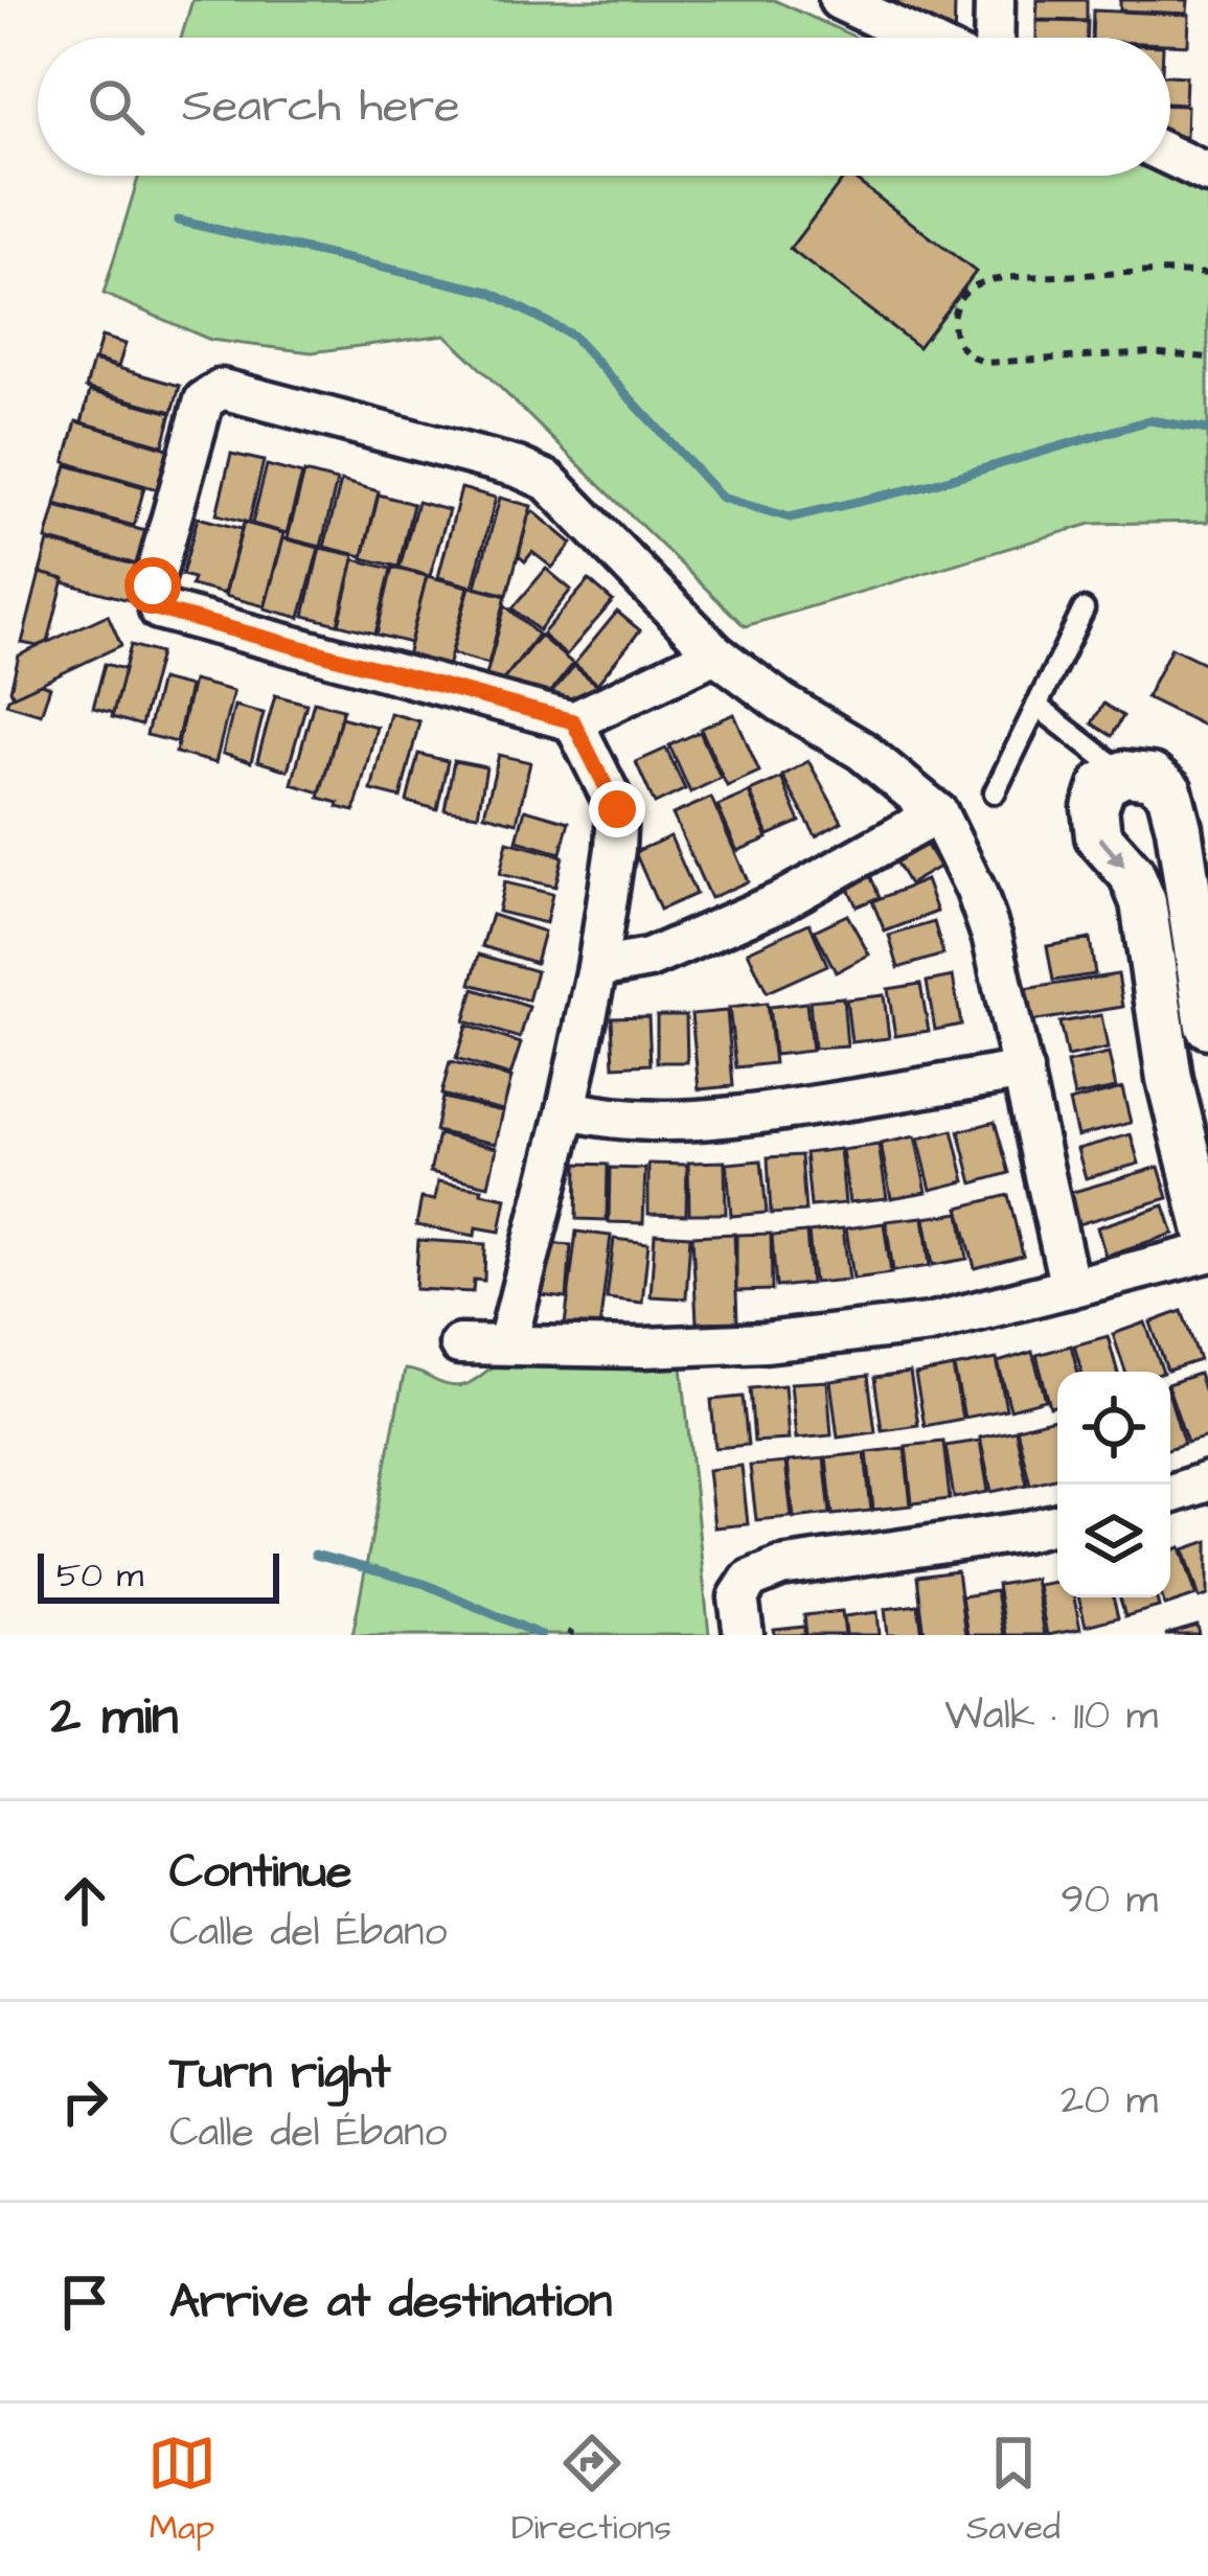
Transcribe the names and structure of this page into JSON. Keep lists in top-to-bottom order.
{
  "scale_bar": "50 m",
  "page": {
    "search": "Search here",
    "scale": "50 m",
    "heading": ["2 min", "Walk · 110 m"],
    "list": [
      ["Continue", "Calle del Ébano", "90 m"],
      ["Turn right", "Calle del Ébano", "20 m"],
      "Arrive at destination"
    ],
    "nav": ["Map", "Directions", "Saved"]
  }
}
